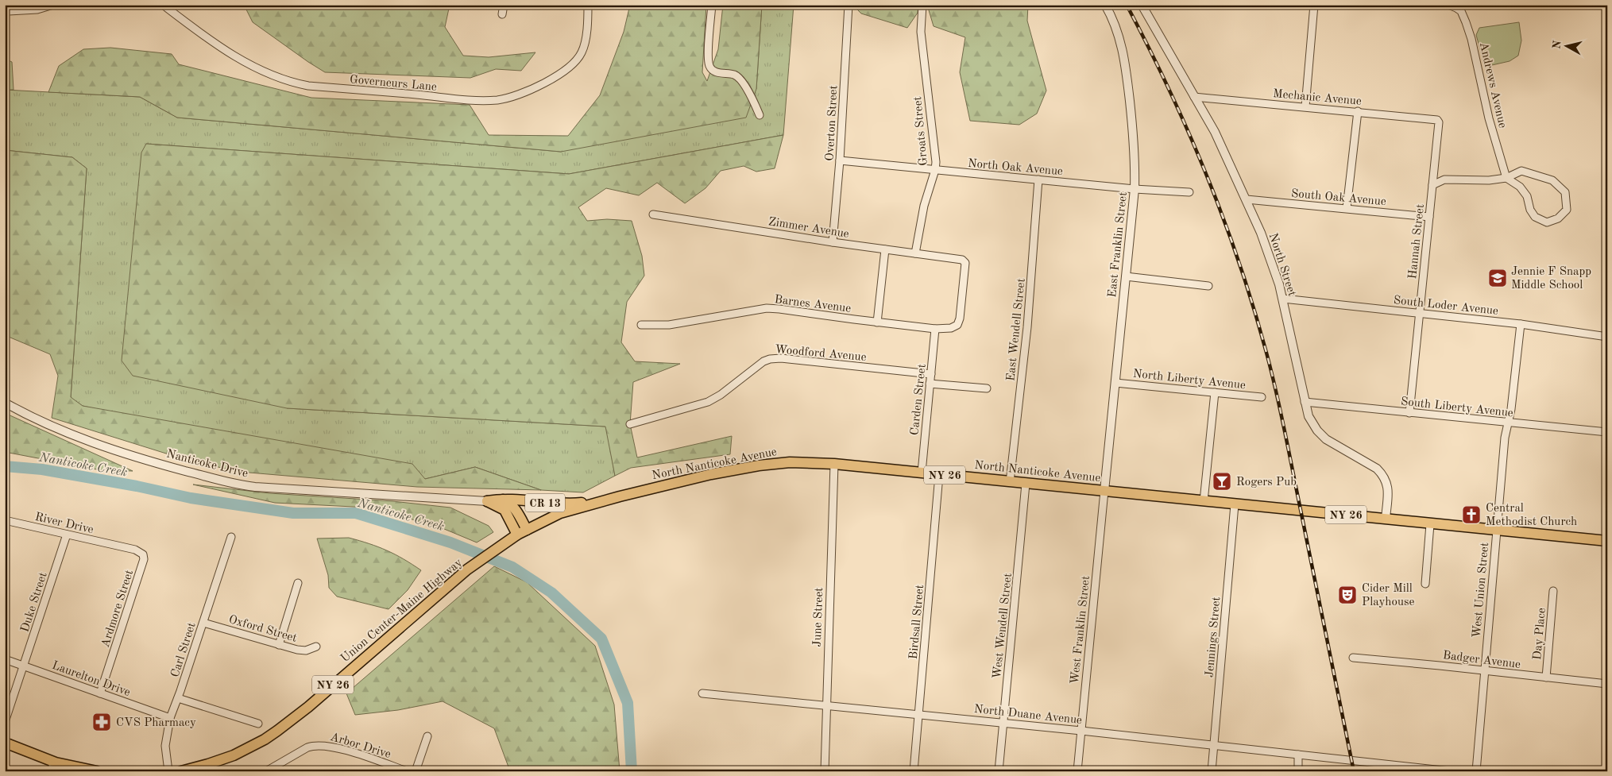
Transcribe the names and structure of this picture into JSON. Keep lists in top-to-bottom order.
{
  "streets": {
    "main road": [
      "North Nanticoke Avenue",
      "NY 26",
      "CR 13",
      "Union Center-Maine Highway"
    ],
    "street": [
      "Governeurs Lane",
      "Andrews Avenue",
      "Mechanic Avenue",
      "Overton Street",
      "Groats Street",
      "North Oak Avenue",
      "South Oak Avenue",
      "Zimmer Avenue",
      "Hannah Street",
      "East Franklin Street",
      "North Street",
      "Barnes Avenue",
      "South Loder Avenue",
      "East Wendell Street",
      "Woodford Avenue",
      "North Liberty Avenue",
      "Carden Street",
      "South Liberty Avenue",
      "Nanticoke Drive",
      "River Drive",
      "West Union Street",
      "Duke Street",
      "Ardmore Street",
      "June Street",
      "Birdsall Street",
      "West Wendell Street",
      "Oxford Street",
      "West Franklin Street",
      "Day Place",
      "Jennings Street",
      "Carl Street",
      "Badger Avenue",
      "Laurelton Drive",
      "North Duane Avenue",
      "Arbor Drive"
    ]
  },
  "crossings": [
    ["Mechanic Avenue", "Hannah Street"],
    ["Mechanic Avenue", "North Street"],
    ["Overton Street", "North Oak Avenue"],
    ["Overton Street", "Zimmer Avenue"],
    ["Groats Street", "North Oak Avenue"],
    ["Groats Street", "Zimmer Avenue"],
    ["North Oak Avenue", "East Franklin Street"],
    ["North Oak Avenue", "East Wendell Street"],
    ["South Oak Avenue", "Hannah Street"],
    ["South Oak Avenue", "North Street"],
    ["Zimmer Avenue", "Barnes Avenue"],
    ["Hannah Street", "South Loder Avenue"],
    ["Hannah Street", "South Liberty Avenue"],
    ["East Franklin Street", "North Liberty Avenue"],
    ["East Franklin Street", "North Nanticoke Avenue"],
    ["East Franklin Street", "West Franklin Street"],
    ["North Street", "South Loder Avenue"],
    ["North Street", "South Liberty Avenue"],
    ["North Street", "North Nanticoke Avenue"],
    ["North Street", "NY 26"],
    ["Barnes Avenue", "Carden Street"],
    ["South Loder Avenue", "West Union Street"],
    ["East Wendell Street", "North Nanticoke Avenue"],
    ["Woodford Avenue", "Carden Street"],
    ["Carden Street", "North Nanticoke Avenue"],
    ["South Liberty Avenue", "West Union Street"],
    ["Nanticoke Drive", "CR 13"],
    ["North Nanticoke Avenue", "NY 26"],
    ["North Nanticoke Avenue", "CR 13"],
    ["North Nanticoke Avenue", "Union Center-Maine Highway"],
    ["North Nanticoke Avenue", "June Street"],
    ["North Nanticoke Avenue", "Birdsall Street"],
    ["North Nanticoke Avenue", "West Wendell Street"],
    ["North Nanticoke Avenue", "West Franklin Street"],
    ["North Nanticoke Avenue", "Jennings Street"],
    ["NY 26", "West Union Street"],
    ["CR 13", "Union Center-Maine Highway"],
    ["River Drive", "Duke Street"],
    ["River Drive", "Ardmore Street"],
    ["West Union Street", "Badger Avenue"],
    ["Duke Street", "Laurelton Drive"],
    ["Ardmore Street", "Laurelton Drive"],
    ["June Street", "North Duane Avenue"],
    ["Birdsall Street", "North Duane Avenue"],
    ["West Wendell Street", "North Duane Avenue"],
    ["Oxford Street", "Carl Street"],
    ["West Franklin Street", "North Duane Avenue"],
    ["Day Place", "Badger Avenue"],
    ["Jennings Street", "North Duane Avenue"],
    ["Carl Street", "Laurelton Drive"]
  ],
  "water": ["Nanticoke Creek"],
  "places": {
    "school or university": ["Jennie F Snapp Middle School"],
    "bar": ["Rogers Pub"],
    "church": ["Central Methodist Church"],
    "theatre": ["Cider Mill Playhouse"],
    "pharmacy": ["CVS Pharmacy"]
  },
  "north": "left"
}
